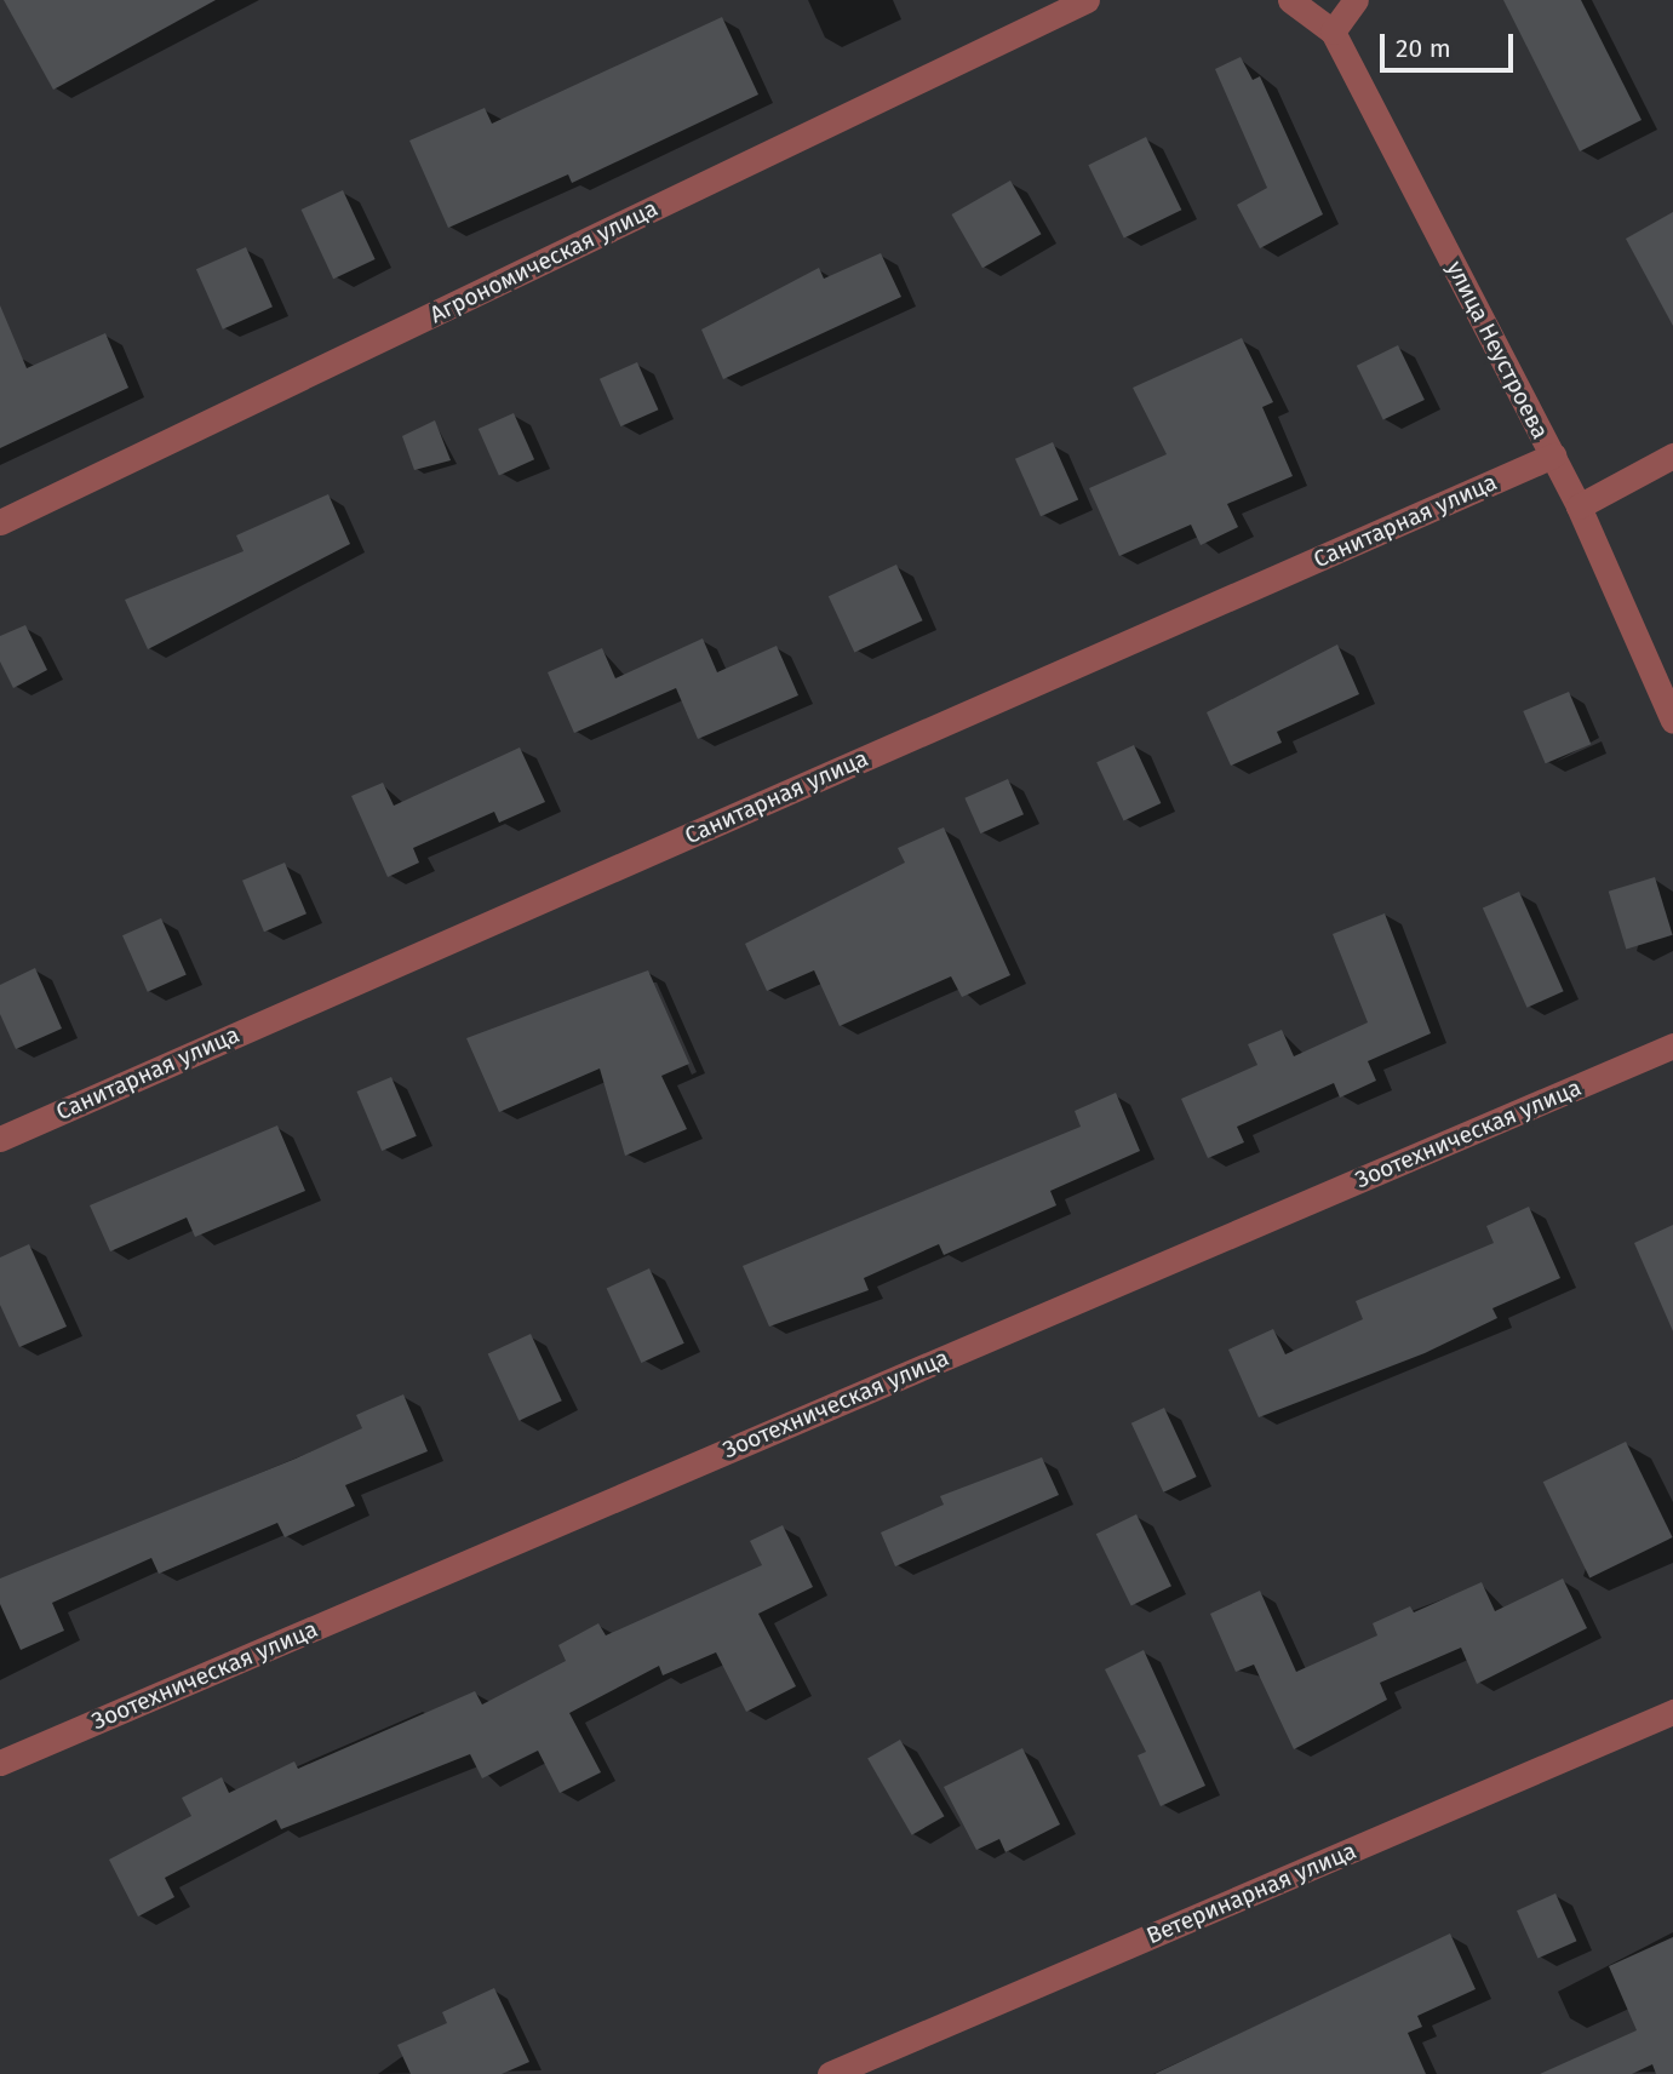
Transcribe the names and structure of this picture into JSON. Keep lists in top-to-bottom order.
{
  "streets": {
    "street": [
      "Агрономическая улица",
      "улица Неустроева",
      "Санитарная улица",
      "Зоотехническая улица",
      "Ветеринарная улица"
    ]
  },
  "crossings": [
    ["улица Неустроева", "Санитарная улица"]
  ],
  "scale_bar": "20 m"
}
